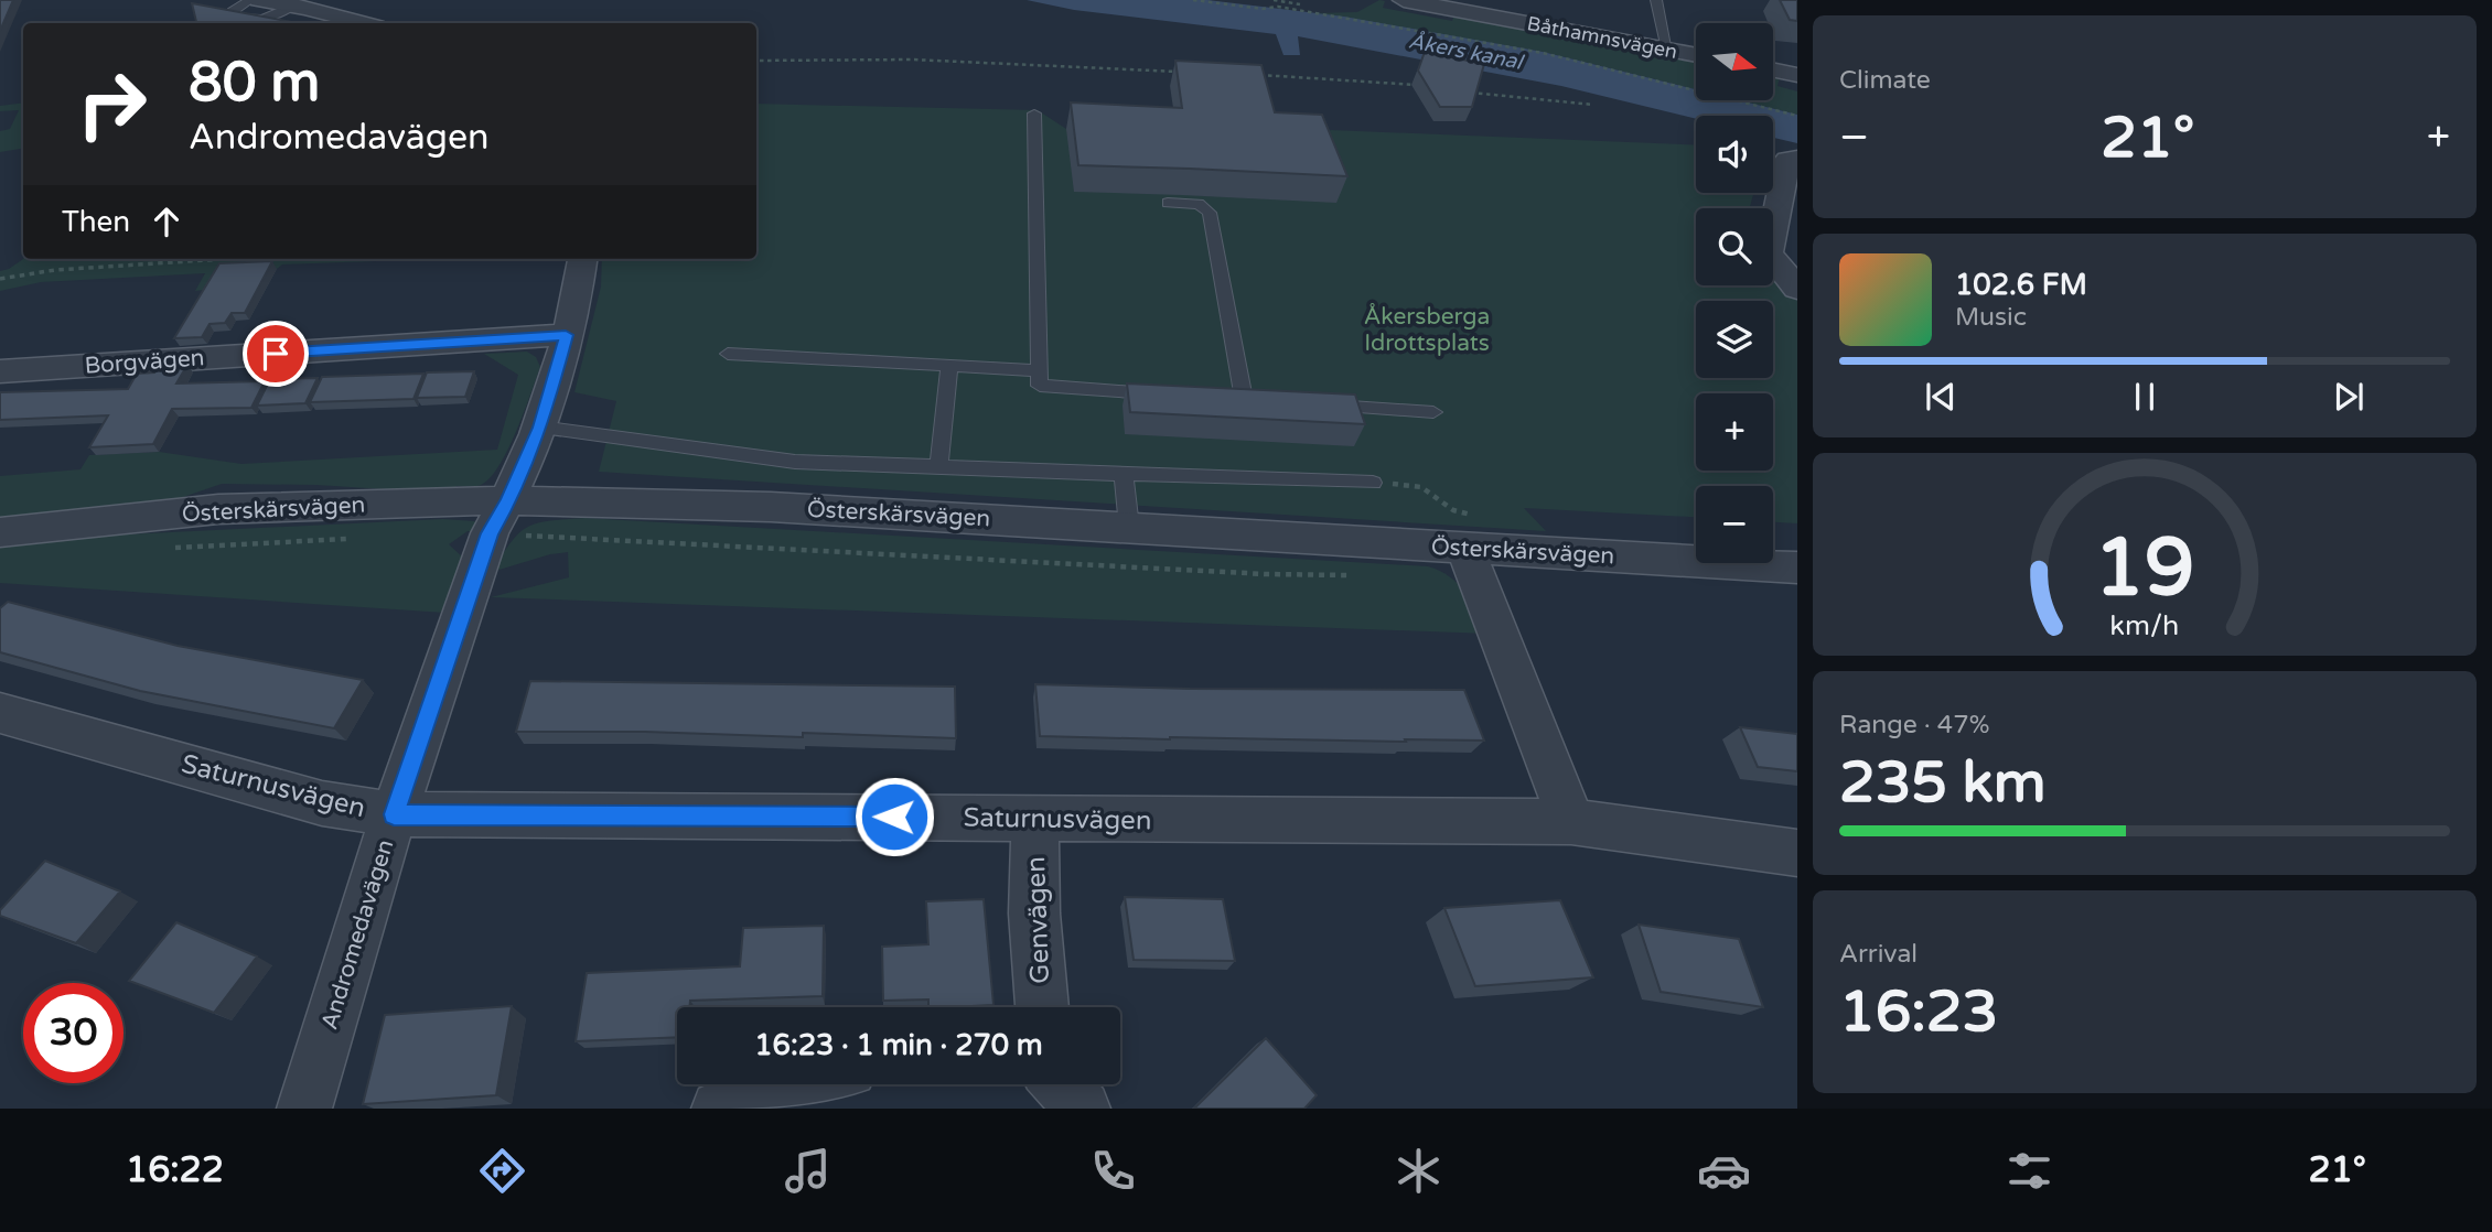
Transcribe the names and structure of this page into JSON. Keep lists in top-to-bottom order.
{
  "streets": {
    "street": [
      "Båthamnsvägen",
      "Borgvägen",
      "Österskärsvägen",
      "Saturnusvägen",
      "Genvägen",
      "Andromedavägen"
    ]
  },
  "crossings": [
    ["Borgvägen", "Andromedavägen"],
    ["Österskärsvägen", "Andromedavägen"],
    ["Saturnusvägen", "Genvägen"],
    ["Saturnusvägen", "Andromedavägen"]
  ],
  "water": ["Åkers kanal"],
  "parks": ["Åkersberga Idrottsplats"],
  "north": "right",
  "page": {
    "tile": [
      "Climate",
      ["Range · 47%", "235 km"],
      ["Arrival", "16:23"]
    ],
    "map_buttons": ["+", "−"],
    "turn": ["80 m", "Andromedavägen"],
    "heat": ["−", "21°", "+"],
    "then": "Then",
    "song": ["102.6 FM", "Music"],
    "limit": "30",
    "trip": "16:23 · 1 min · 270 m",
    "tabs": ["16:22", "21°"],
    "gauge": ["19", "km/h"]
  }
}
